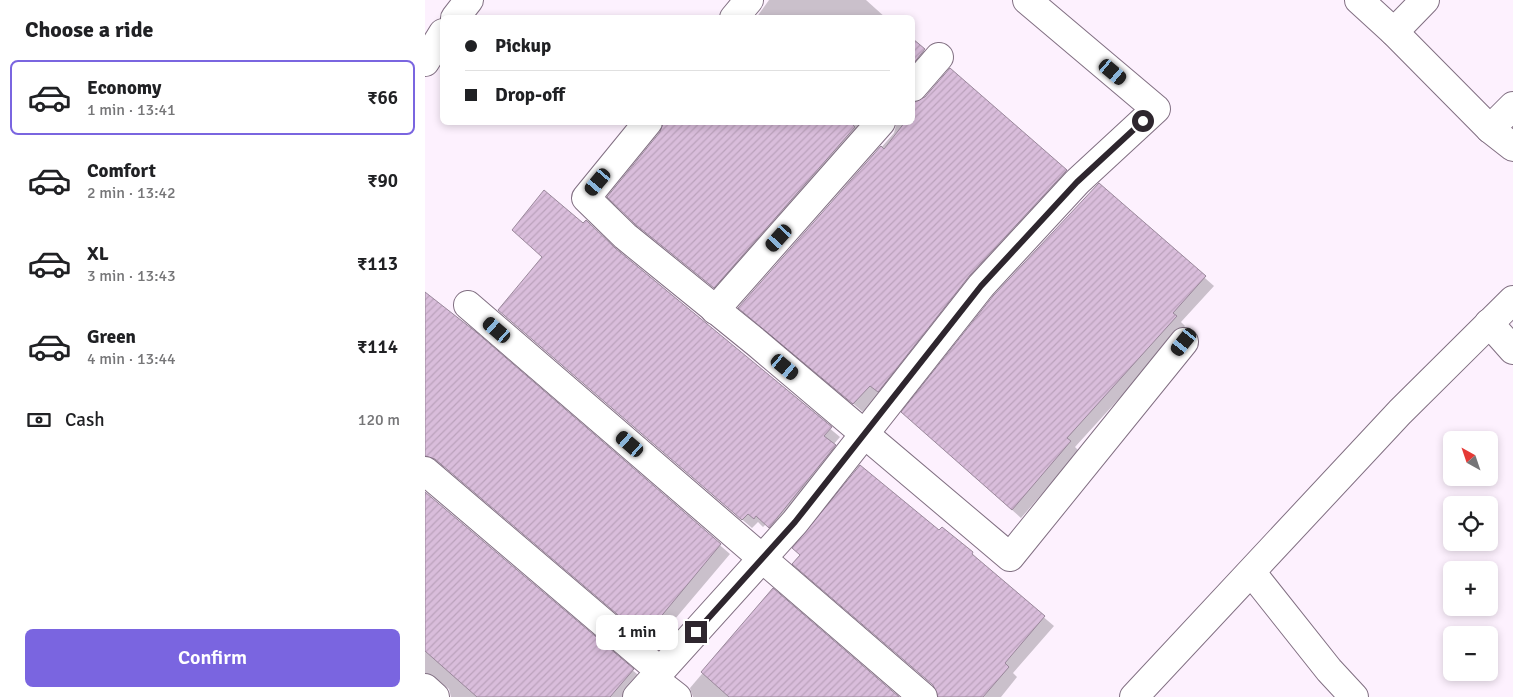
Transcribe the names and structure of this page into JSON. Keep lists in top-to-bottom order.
{
  "north": "top left",
  "page": {
    "heading": "Choose a ride",
    "banner": ["Pickup", "Drop-off"],
    "list": [
      {
        "name": "Economy",
        "note": "1 min · 13:41",
        "value": "₹66"
      },
      {
        "name": "Comfort",
        "note": "2 min · 13:42",
        "value": "₹90"
      },
      {
        "name": "XL",
        "note": "3 min · 13:43",
        "value": "₹113"
      },
      {
        "name": "Green",
        "note": "4 min · 13:44",
        "value": "₹114"
      }
    ],
    "pay": ["Cash", "120 m"],
    "map_buttons": ["+", "−"],
    "bubble": "1 min",
    "buttons": "Confirm"
  }
}
